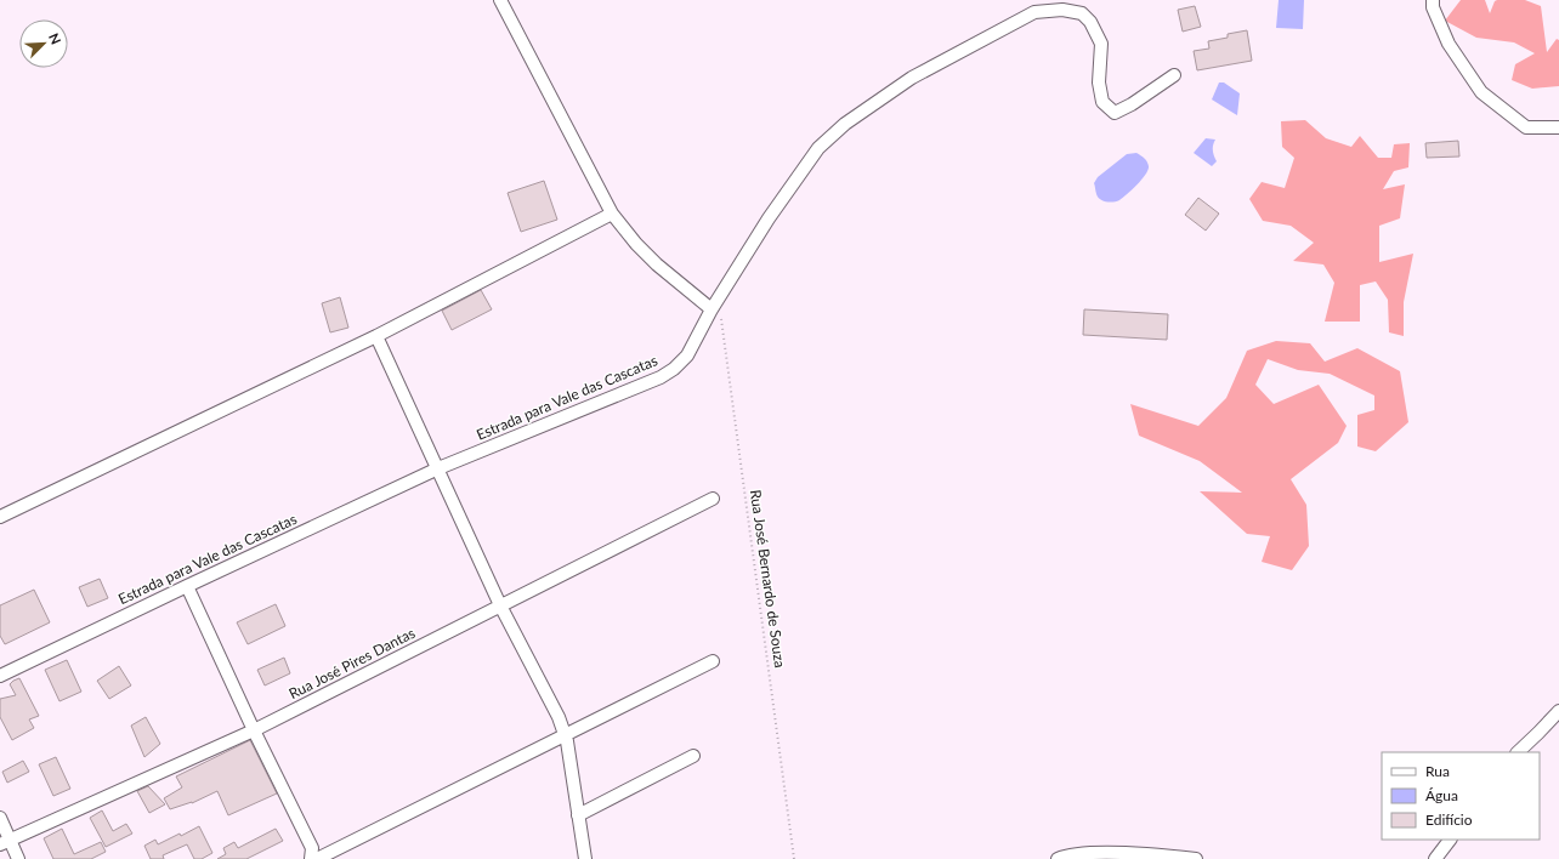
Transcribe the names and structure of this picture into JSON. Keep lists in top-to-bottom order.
{
  "streets": {
    "street": ["Estrada para Vale das Cascatas", "Rua José Pires Dantas"],
    "path": ["Rua José Bernardo de Souza"]
  },
  "crossings": [
    ["Estrada para Vale das Cascatas", "Rua José Bernardo de Souza"]
  ],
  "legend": ["Rua", "Água", "Edifício"],
  "north": "top right"
}
